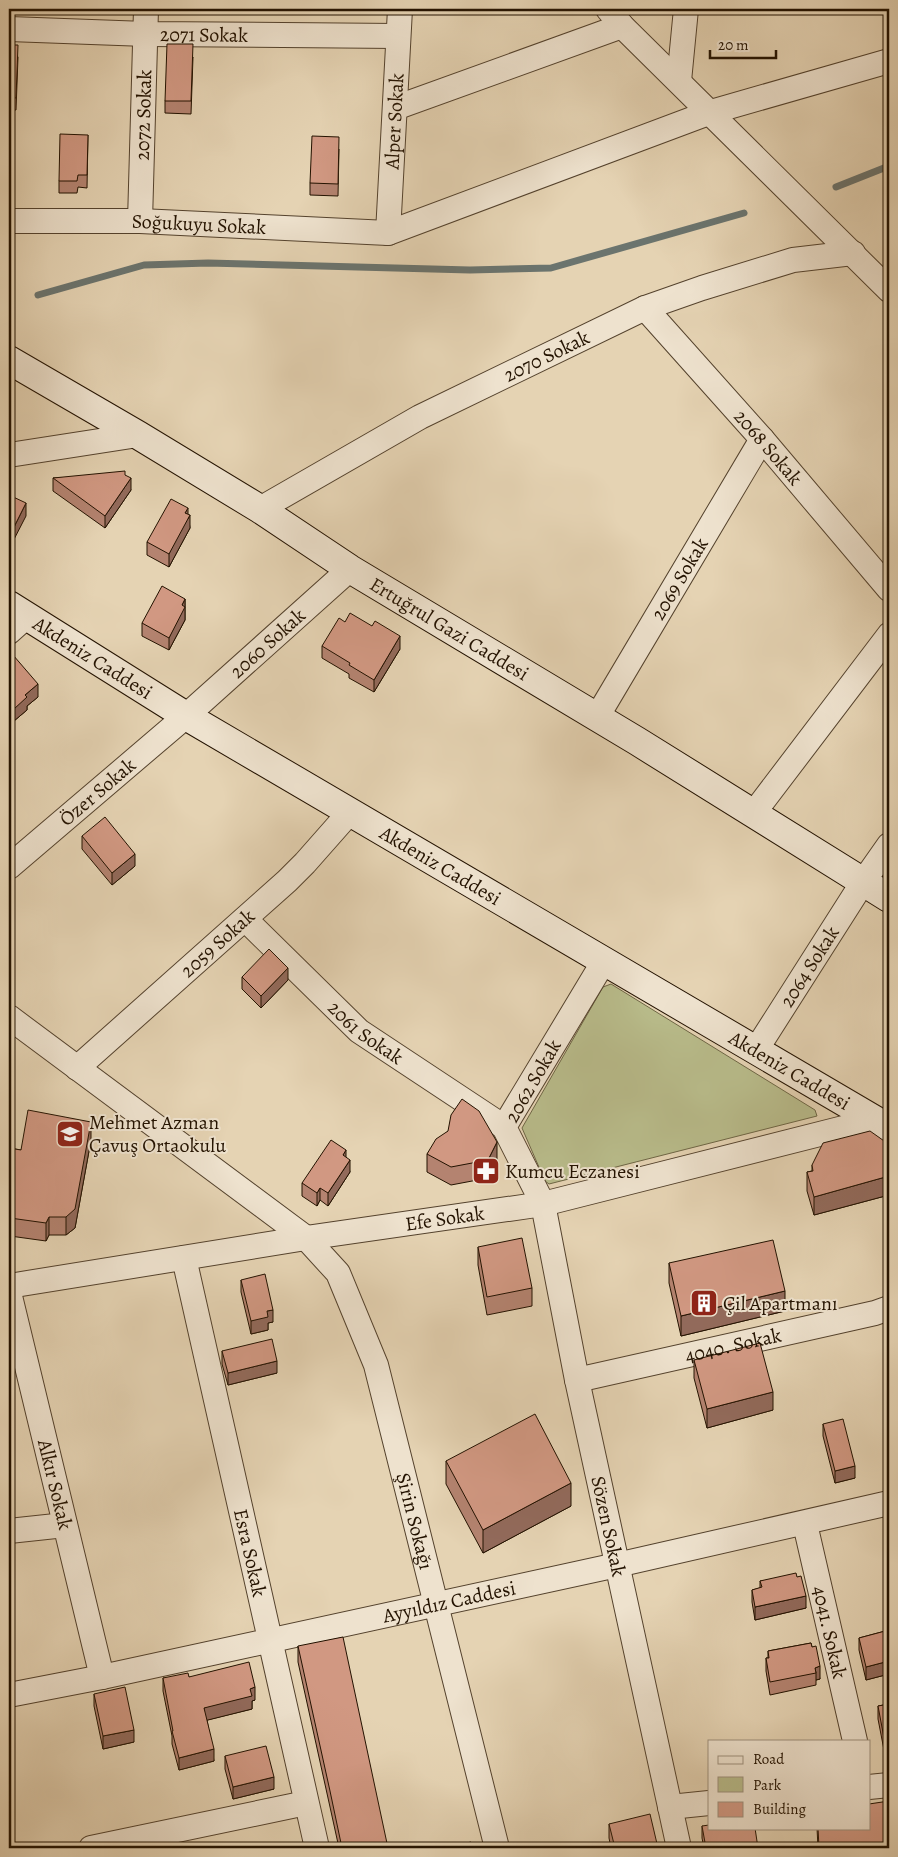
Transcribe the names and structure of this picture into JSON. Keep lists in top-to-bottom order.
{
  "streets": {
    "main road": ["Ertuğrul Gazi Caddesi", "Akdeniz Caddesi"],
    "street": [
      "2071 Sokak",
      "2072 Sokak",
      "Alper Sokak",
      "Soğukuyu Sokak",
      "2070 Sokak",
      "2068 Sokak",
      "2069 Sokak",
      "2060 Sokak",
      "Özer Sokak",
      "2059 Sokak",
      "2064 Sokak",
      "2061 Sokak",
      "2062 Sokak",
      "Efe Sokak",
      "4040. Sokak",
      "Alkır Sokak",
      "Şirin Sokağı",
      "Sözen Sokak",
      "Esra Sokak",
      "Ayyıldız Caddesi",
      "4041. Sokak"
    ]
  },
  "crossings": [
    ["2071 Sokak", "2072 Sokak"],
    ["2071 Sokak", "Alper Sokak"],
    ["2072 Sokak", "Soğukuyu Sokak"],
    ["Alper Sokak", "Soğukuyu Sokak"],
    ["2070 Sokak", "2068 Sokak"],
    ["2070 Sokak", "Ertuğrul Gazi Caddesi"],
    ["2068 Sokak", "2069 Sokak"],
    ["2069 Sokak", "Ertuğrul Gazi Caddesi"],
    ["Ertuğrul Gazi Caddesi", "2060 Sokak"],
    ["Ertuğrul Gazi Caddesi", "2064 Sokak"],
    ["2060 Sokak", "Akdeniz Caddesi"],
    ["2060 Sokak", "Özer Sokak"],
    ["Akdeniz Caddesi", "Özer Sokak"],
    ["Akdeniz Caddesi", "2059 Sokak"],
    ["Akdeniz Caddesi", "2064 Sokak"],
    ["Akdeniz Caddesi", "2062 Sokak"],
    ["Akdeniz Caddesi", "Efe Sokak"],
    ["2059 Sokak", "2061 Sokak"],
    ["2059 Sokak", "Şirin Sokağı"],
    ["2061 Sokak", "2062 Sokak"],
    ["2062 Sokak", "Efe Sokak"],
    ["2062 Sokak", "Sözen Sokak"],
    ["Efe Sokak", "Şirin Sokağı"],
    ["Efe Sokak", "Sözen Sokak"],
    ["Efe Sokak", "Esra Sokak"],
    ["4040. Sokak", "Sözen Sokak"],
    ["Alkır Sokak", "Ayyıldız Caddesi"],
    ["Şirin Sokağı", "Ayyıldız Caddesi"],
    ["Sözen Sokak", "Ayyıldız Caddesi"],
    ["Esra Sokak", "Ayyıldız Caddesi"],
    ["Ayyıldız Caddesi", "4041. Sokak"]
  ],
  "places": {
    "school or university": ["Mehmet Azman Çavuş Ortaokulu"],
    "pharmacy": ["Kumcu Eczanesi"],
    "building": ["Çil Apartmanı"]
  },
  "legend": ["Road", "Park", "Building"],
  "scale_bar": "20 m"
}
